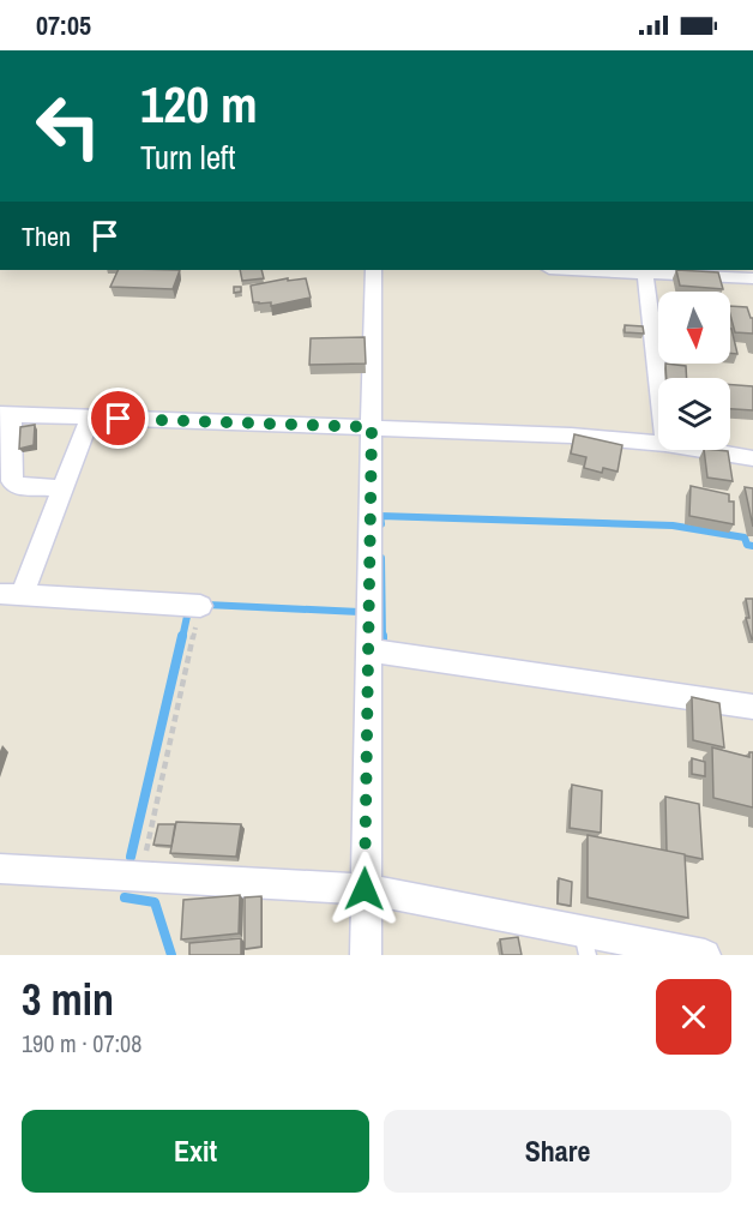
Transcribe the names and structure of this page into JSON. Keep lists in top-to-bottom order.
{
  "north": "bottom",
  "page": {
    "status": "07:05",
    "turn": ["120 m", "Turn left"],
    "then": "Then",
    "heading": ["3 min", "190 m · 07:08"],
    "buttons": ["Exit", "Share"]
  }
}
